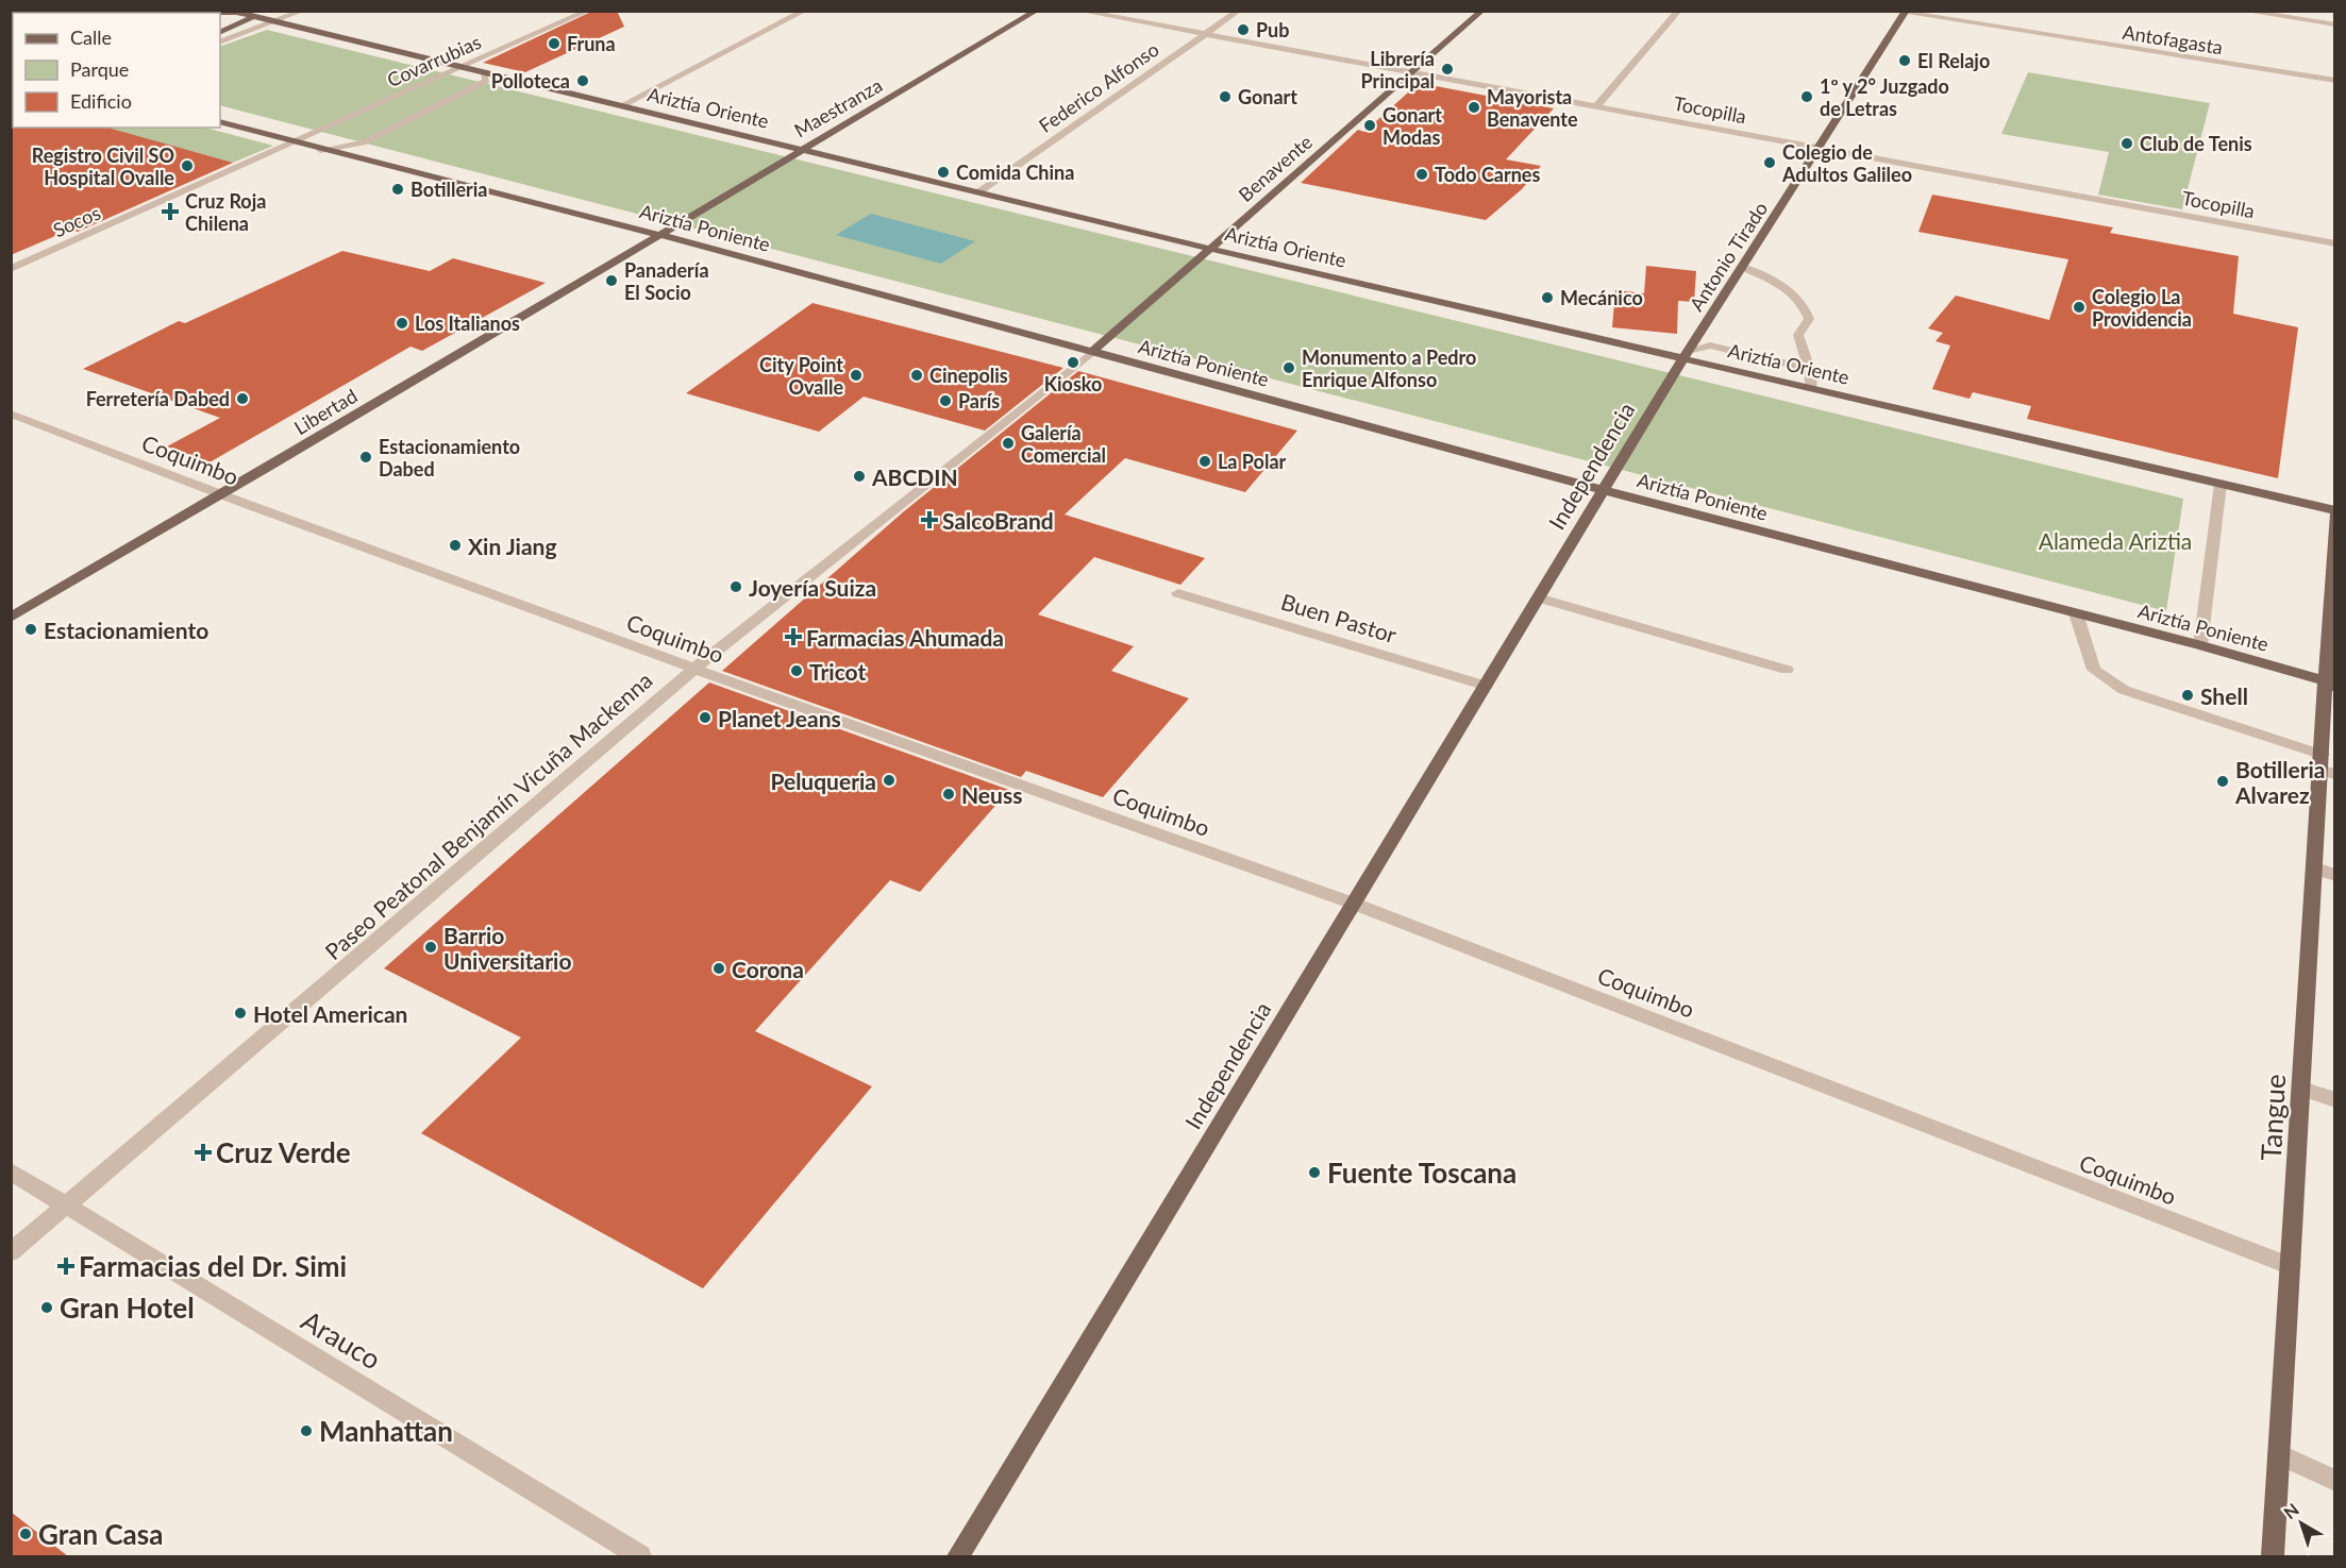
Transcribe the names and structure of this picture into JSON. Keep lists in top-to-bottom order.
{
  "streets": {
    "main road": [
      "Ariztía Oriente",
      "Maestranza",
      "Benavente",
      "Ariztía Poniente",
      "Antonio Tirado",
      "Libertad",
      "Independencia",
      "Tangue"
    ],
    "street": [
      "Antofagasta",
      "Covarrubias",
      "Federico Alfonso",
      "Tocopilla",
      "Socos",
      "Coquimbo",
      "Buen Pastor",
      "Paseo Peatonal Benjamín Vicuña Mackenna",
      "Arauco"
    ]
  },
  "crossings": [
    ["Antofagasta", "Antonio Tirado"],
    ["Covarrubias", "Ariztía Oriente"],
    ["Covarrubias", "Socos"],
    ["Covarrubias", "Ariztía Poniente"],
    ["Federico Alfonso", "Ariztía Oriente"],
    ["Federico Alfonso", "Tocopilla"],
    ["Ariztía Oriente", "Maestranza"],
    ["Ariztía Oriente", "Benavente"],
    ["Ariztía Oriente", "Antonio Tirado"],
    ["Ariztía Oriente", "Independencia"],
    ["Maestranza", "Ariztía Poniente"],
    ["Maestranza", "Libertad"],
    ["Tocopilla", "Benavente"],
    ["Tocopilla", "Antonio Tirado"],
    ["Benavente", "Ariztía Poniente"],
    ["Benavente", "Paseo Peatonal Benjamín Vicuña Mackenna"],
    ["Socos", "Ariztía Poniente"],
    ["Ariztía Poniente", "Libertad"],
    ["Ariztía Poniente", "Independencia"],
    ["Ariztía Poniente", "Paseo Peatonal Benjamín Vicuña Mackenna"],
    ["Ariztía Poniente", "Tangue"],
    ["Antonio Tirado", "Independencia"],
    ["Libertad", "Coquimbo"],
    ["Coquimbo", "Independencia"],
    ["Coquimbo", "Paseo Peatonal Benjamín Vicuña Mackenna"],
    ["Coquimbo", "Tangue"],
    ["Independencia", "Buen Pastor"],
    ["Paseo Peatonal Benjamín Vicuña Mackenna", "Arauco"]
  ],
  "parks": ["Alameda Ariztia"],
  "places": {
    "other": [
      "Pub",
      "Fruna",
      "El Relajo",
      "Librería Principal",
      "Polloteca",
      "Gonart",
      "1º y 2° Juzgado de Letras",
      "Mayorista Benavente",
      "Gonart Modas",
      "Club de Tenis",
      "Colegio de Adultos Galileo",
      "Registro Civil SO Hospital Ovalle",
      "Comida China",
      "Todo Carnes",
      "Botilleria",
      "Panadería El Socio",
      "Mecánico",
      "Colegio La Providencia",
      "Los Italianos",
      "Kiosko",
      "Monumento a Pedro Enrique Alfonso",
      "City Point Ovalle",
      "Cinepolis",
      "Ferretería Dabed",
      "París",
      "Galería Comercial",
      "Estacionamiento Dabed",
      "La Polar",
      "ABCDIN",
      "Xin Jiang",
      "Joyería Suiza",
      "Estacionamiento",
      "Tricot",
      "Shell",
      "Planet Jeans",
      "Peluqueria",
      "Botilleria Alvarez",
      "Neuss",
      "Barrio Universitario",
      "Corona",
      "Hotel American",
      "Fuente Toscana",
      "Gran Hotel",
      "Manhattan",
      "Gran Casa"
    ],
    "health": [
      "Cruz Roja Chilena",
      "SalcoBrand",
      "Farmacias Ahumada",
      "Cruz Verde",
      "Farmacias del Dr. Simi"
    ]
  },
  "legend": ["Calle", "Parque", "Edificio"],
  "north": "top left"
}
